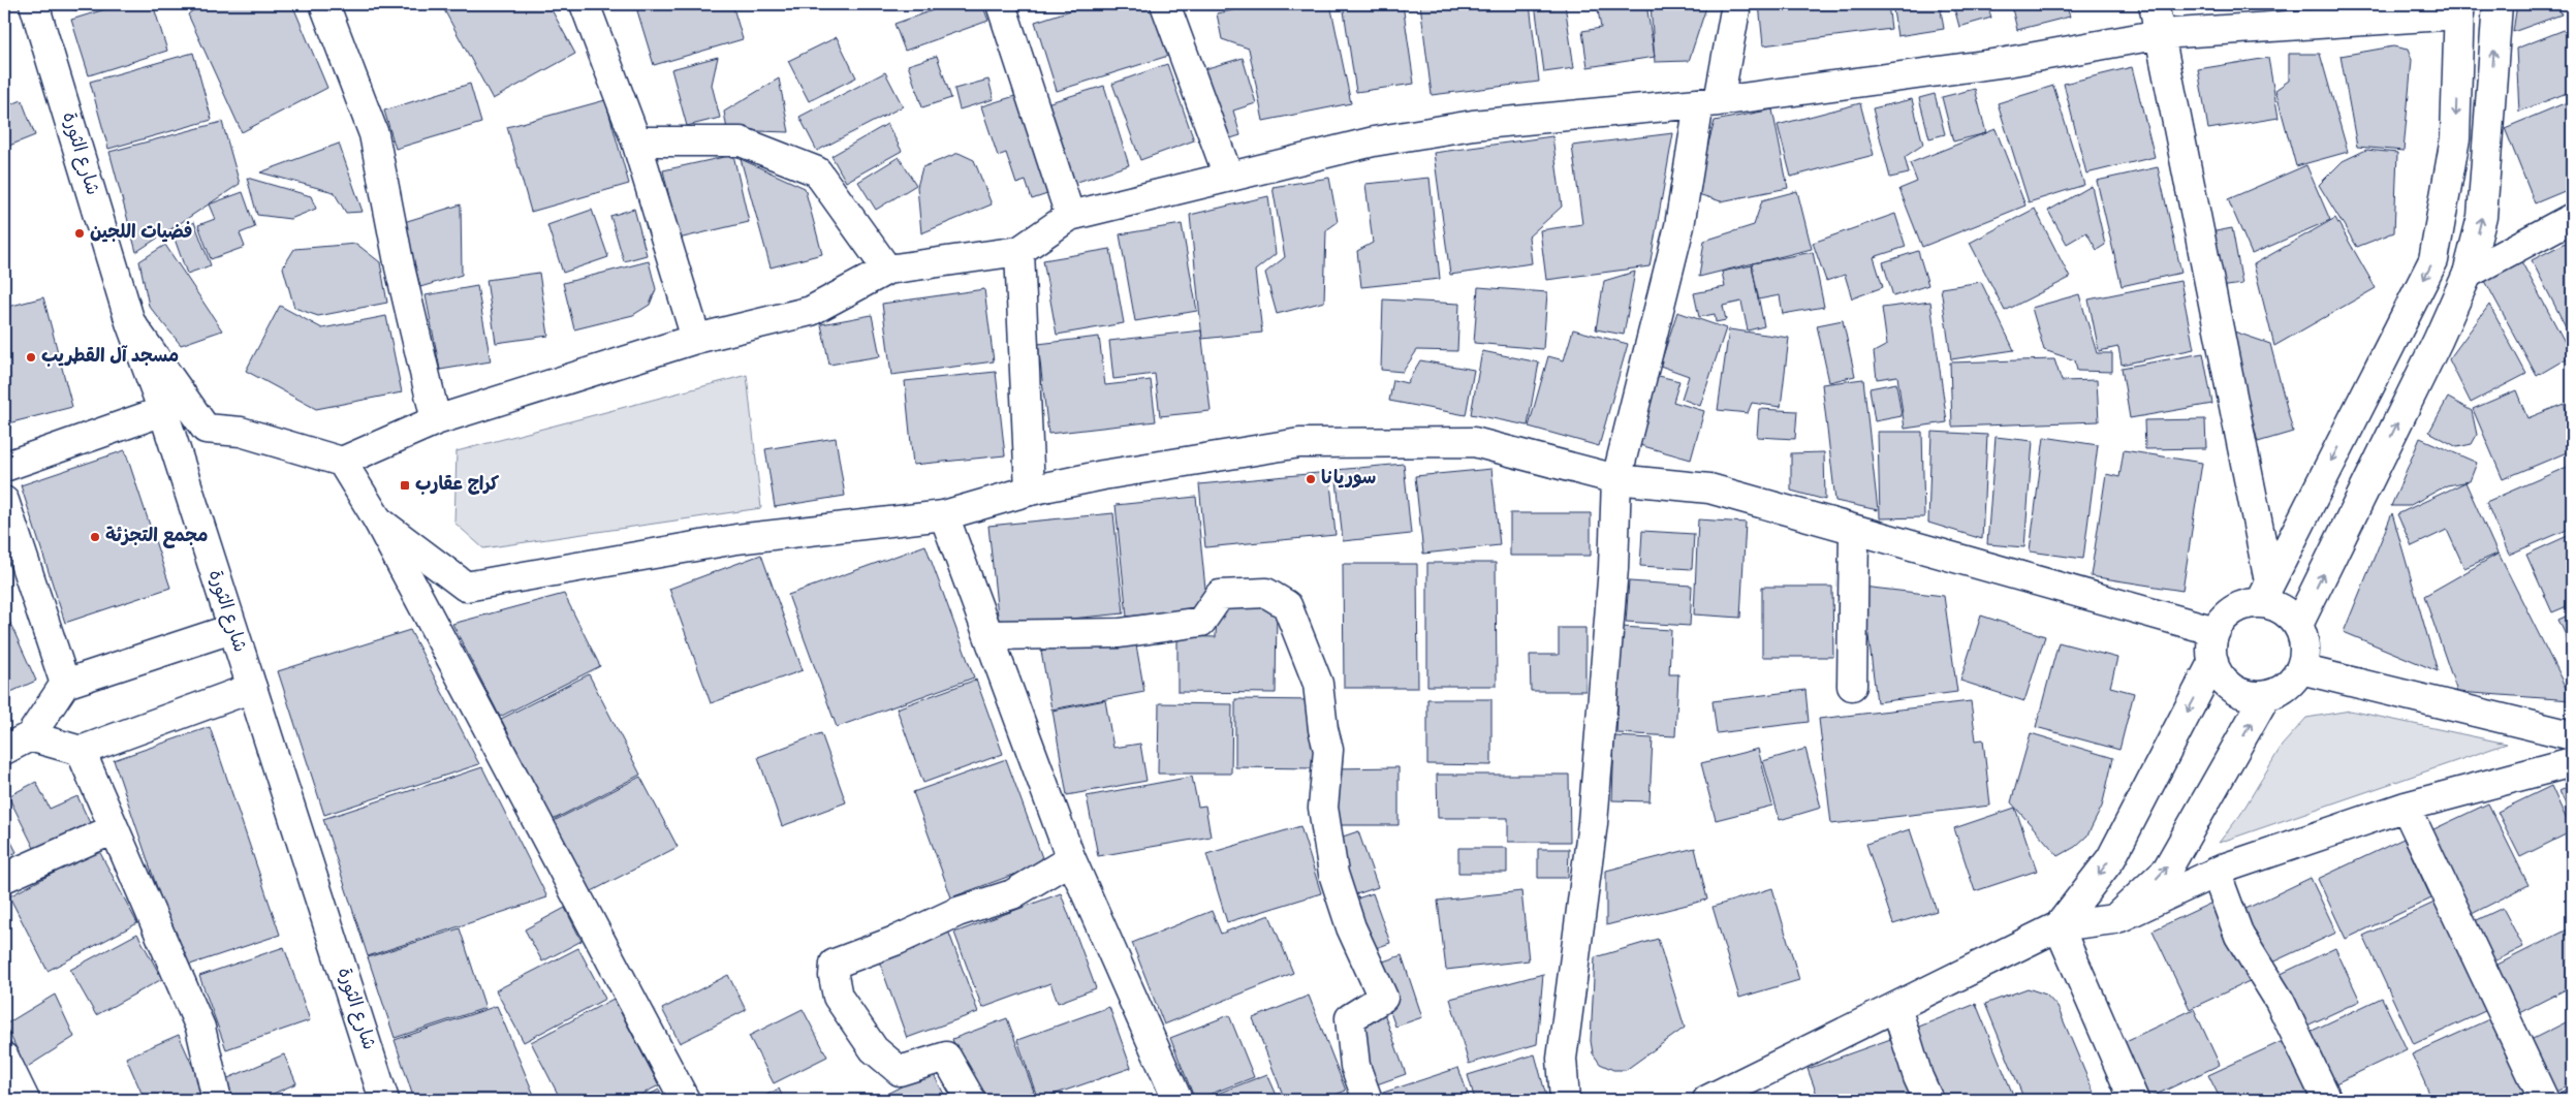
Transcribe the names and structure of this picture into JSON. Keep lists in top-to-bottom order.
{
  "streets": {
    "street": ["شارع الثورة"]
  },
  "places": {
    "other": [
      "فضيات اللجين",
      "مسجد آل القطريب",
      "سوريانا",
      "مجمع التجزئة"
    ],
    "transit": ["كراج عقارب"]
  }
}
